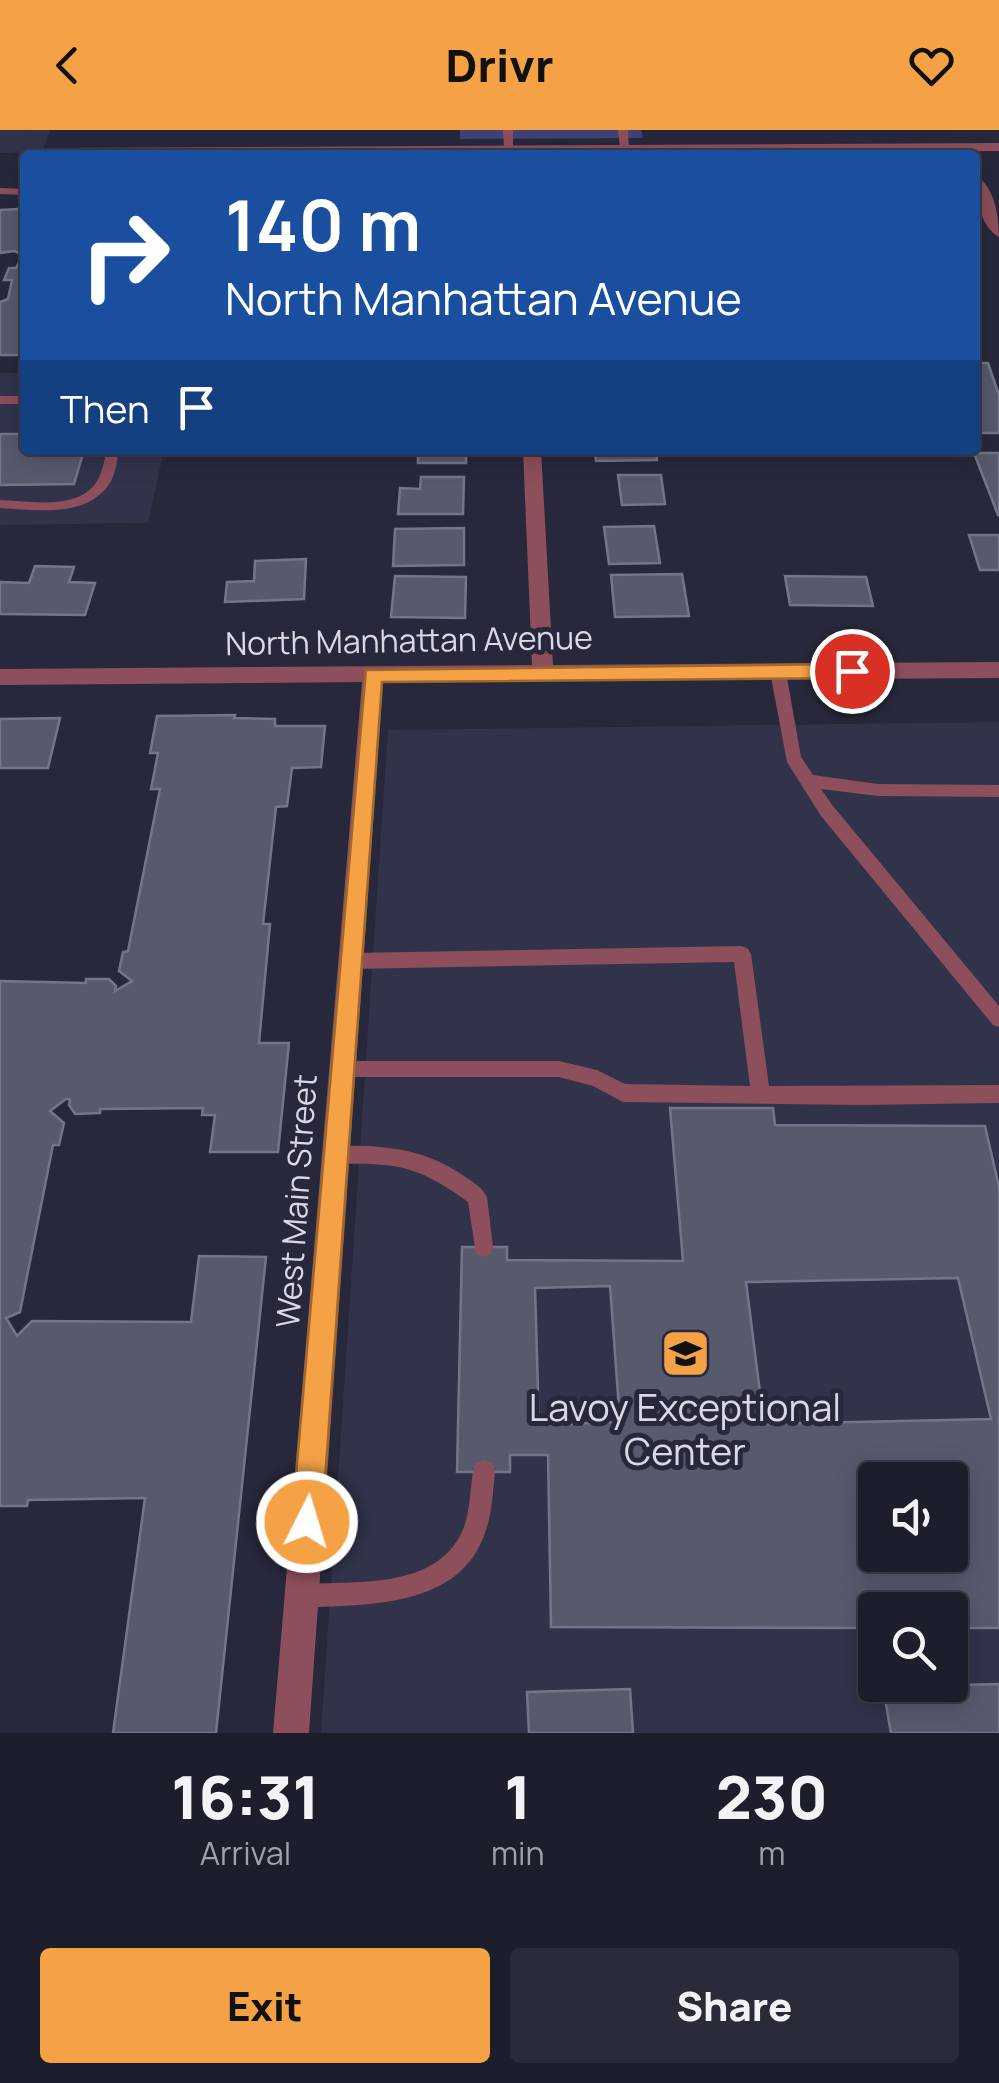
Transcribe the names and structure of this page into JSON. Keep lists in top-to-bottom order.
{
  "streets": {
    "street": ["North Manhattan Avenue", "West Main Street"]
  },
  "crossings": [
    ["North Manhattan Avenue", "West Main Street"]
  ],
  "places": {
    "school or university": ["Lavoy Exceptional Center"]
  },
  "page": {
    "header": "Drivr",
    "turn": ["140 m", "North Manhattan Avenue"],
    "then": "Then",
    "eta": [
      "16:31",
      "Arrival",
      "1",
      "min",
      "230",
      "m"
    ],
    "buttons": ["Exit", "Share"]
  }
}
